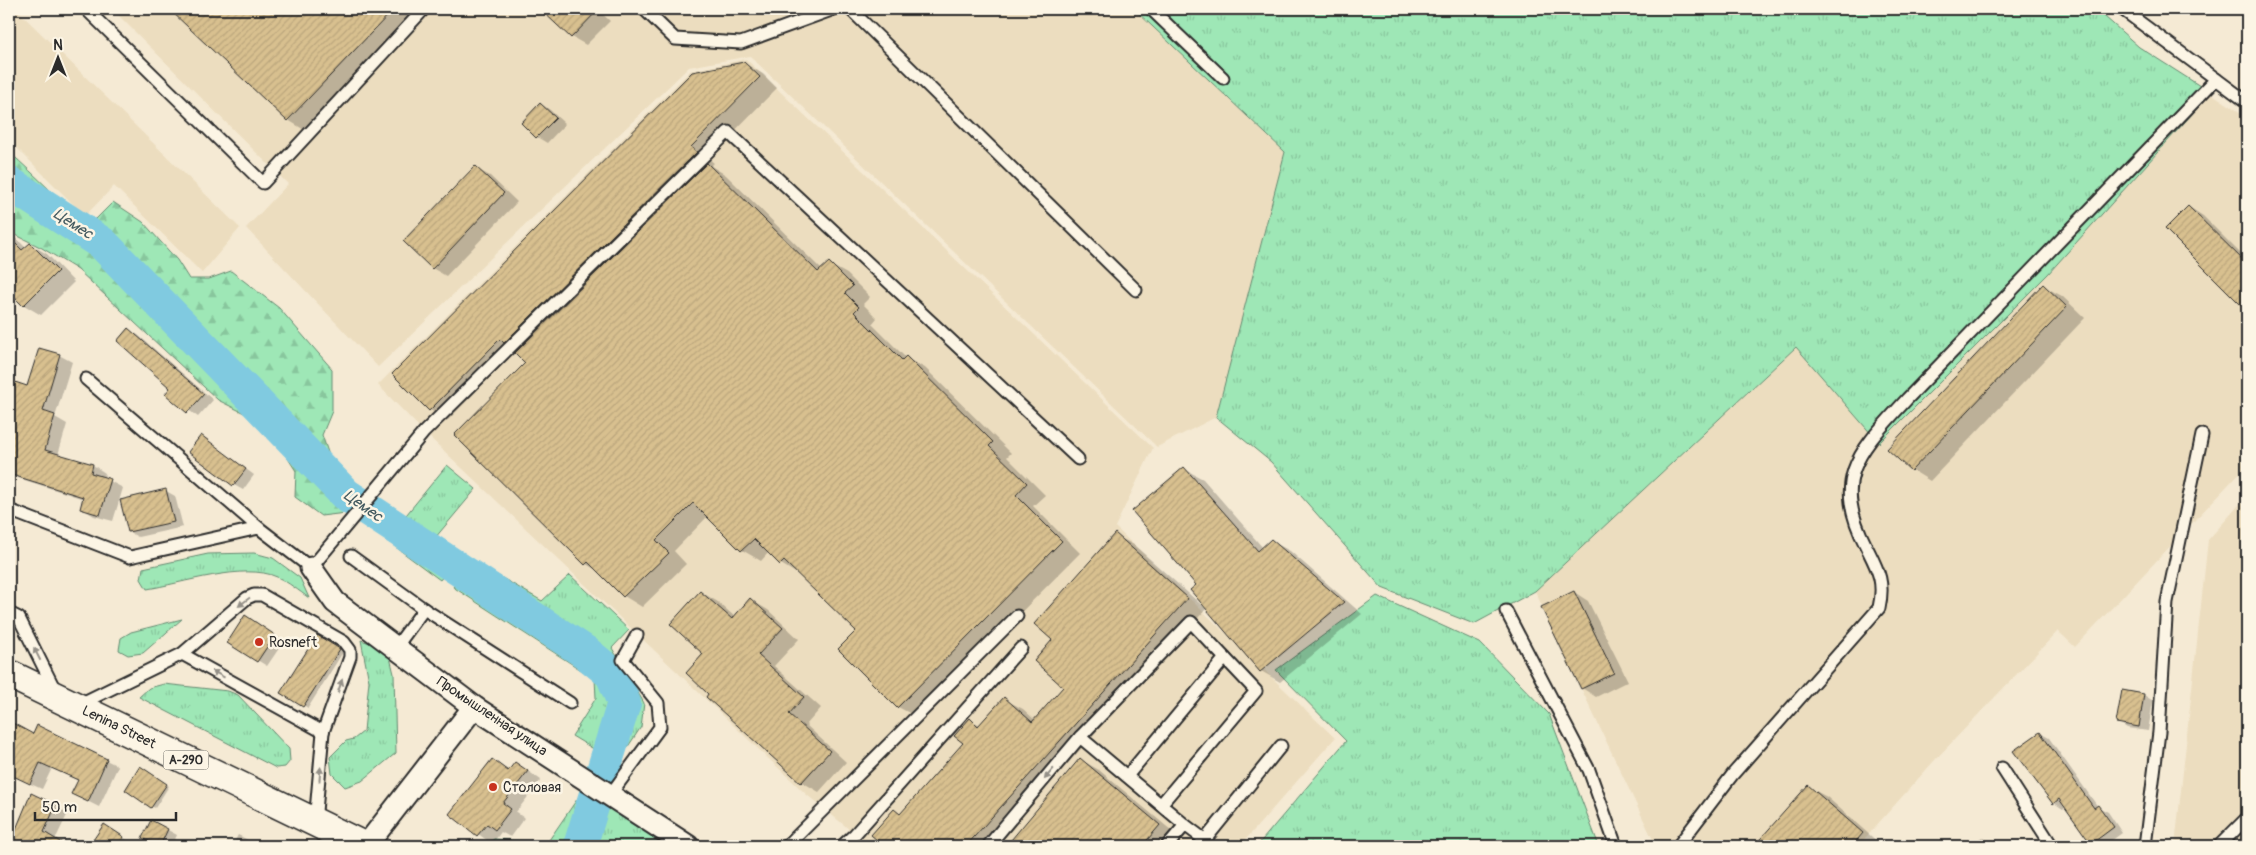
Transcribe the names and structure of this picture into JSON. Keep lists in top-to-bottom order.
{
  "streets": {
    "highway": ["Lenina Street", "А-290"],
    "street": ["Промышленная улица"]
  },
  "water": ["Цемес"],
  "places": ["Rosneft", "Столовая"],
  "scale_bar": "50 m",
  "north": "top"
}
